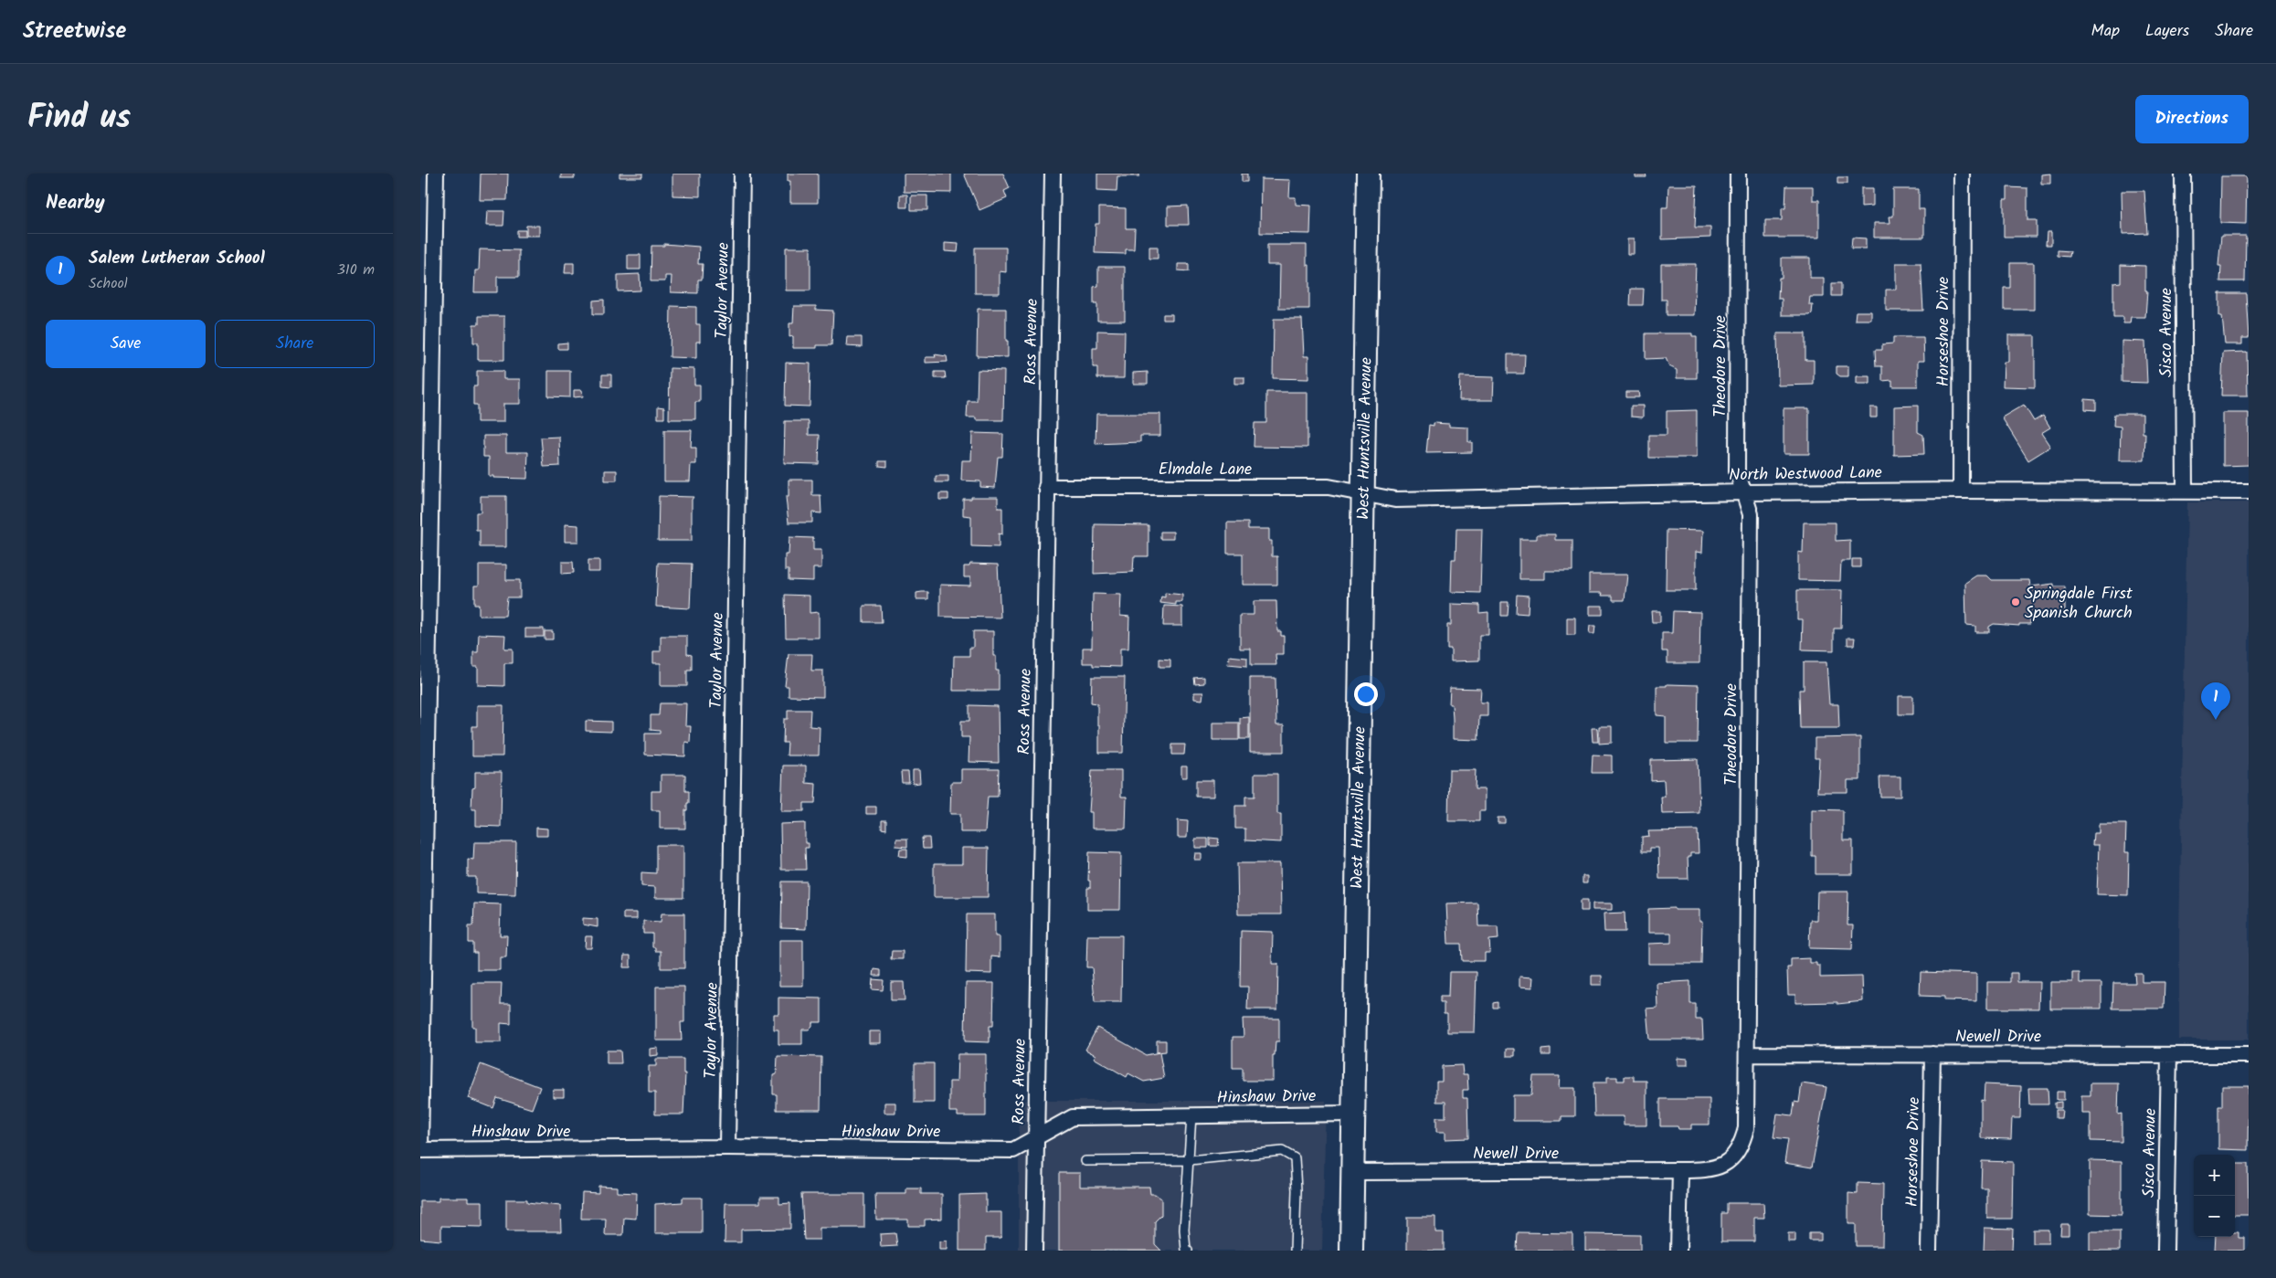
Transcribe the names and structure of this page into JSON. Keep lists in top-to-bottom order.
{
  "streets": {
    "main road": ["West Huntsville Avenue"],
    "street": [
      "Taylor Avenue",
      "Horseshoe Drive",
      "Sisco Avenue",
      "Ross Avenue",
      "Theodore Drive",
      "Elmdale Lane",
      "North Westwood Lane",
      "Newell Drive",
      "Hinshaw Drive"
    ]
  },
  "crossings": [
    ["Taylor Avenue", "Hinshaw Drive"],
    ["Horseshoe Drive", "North Westwood Lane"],
    ["Horseshoe Drive", "Newell Drive"],
    ["Sisco Avenue", "North Westwood Lane"],
    ["Sisco Avenue", "Newell Drive"],
    ["Ross Avenue", "Elmdale Lane"],
    ["Ross Avenue", "Hinshaw Drive"],
    ["Theodore Drive", "North Westwood Lane"],
    ["Theodore Drive", "Newell Drive"],
    ["West Huntsville Avenue", "Elmdale Lane"],
    ["West Huntsville Avenue", "North Westwood Lane"],
    ["West Huntsville Avenue", "Newell Drive"],
    ["West Huntsville Avenue", "Hinshaw Drive"],
    ["Elmdale Lane", "North Westwood Lane"]
  ],
  "places": ["Springdale First Spanish Church"],
  "page": {
    "header": "Streetwise",
    "nav": ["Map", "Layers", "Share"],
    "title": "Find us",
    "buttons": [
      "Directions",
      ["Save", "Share"]
    ],
    "heading": "Nearby",
    "list": [
      {
        "mark": "1",
        "name": "Salem Lutheran School",
        "note": "School",
        "value": "310 m"
      }
    ],
    "pins": "1",
    "map_buttons": ["+", "−"]
  }
}
